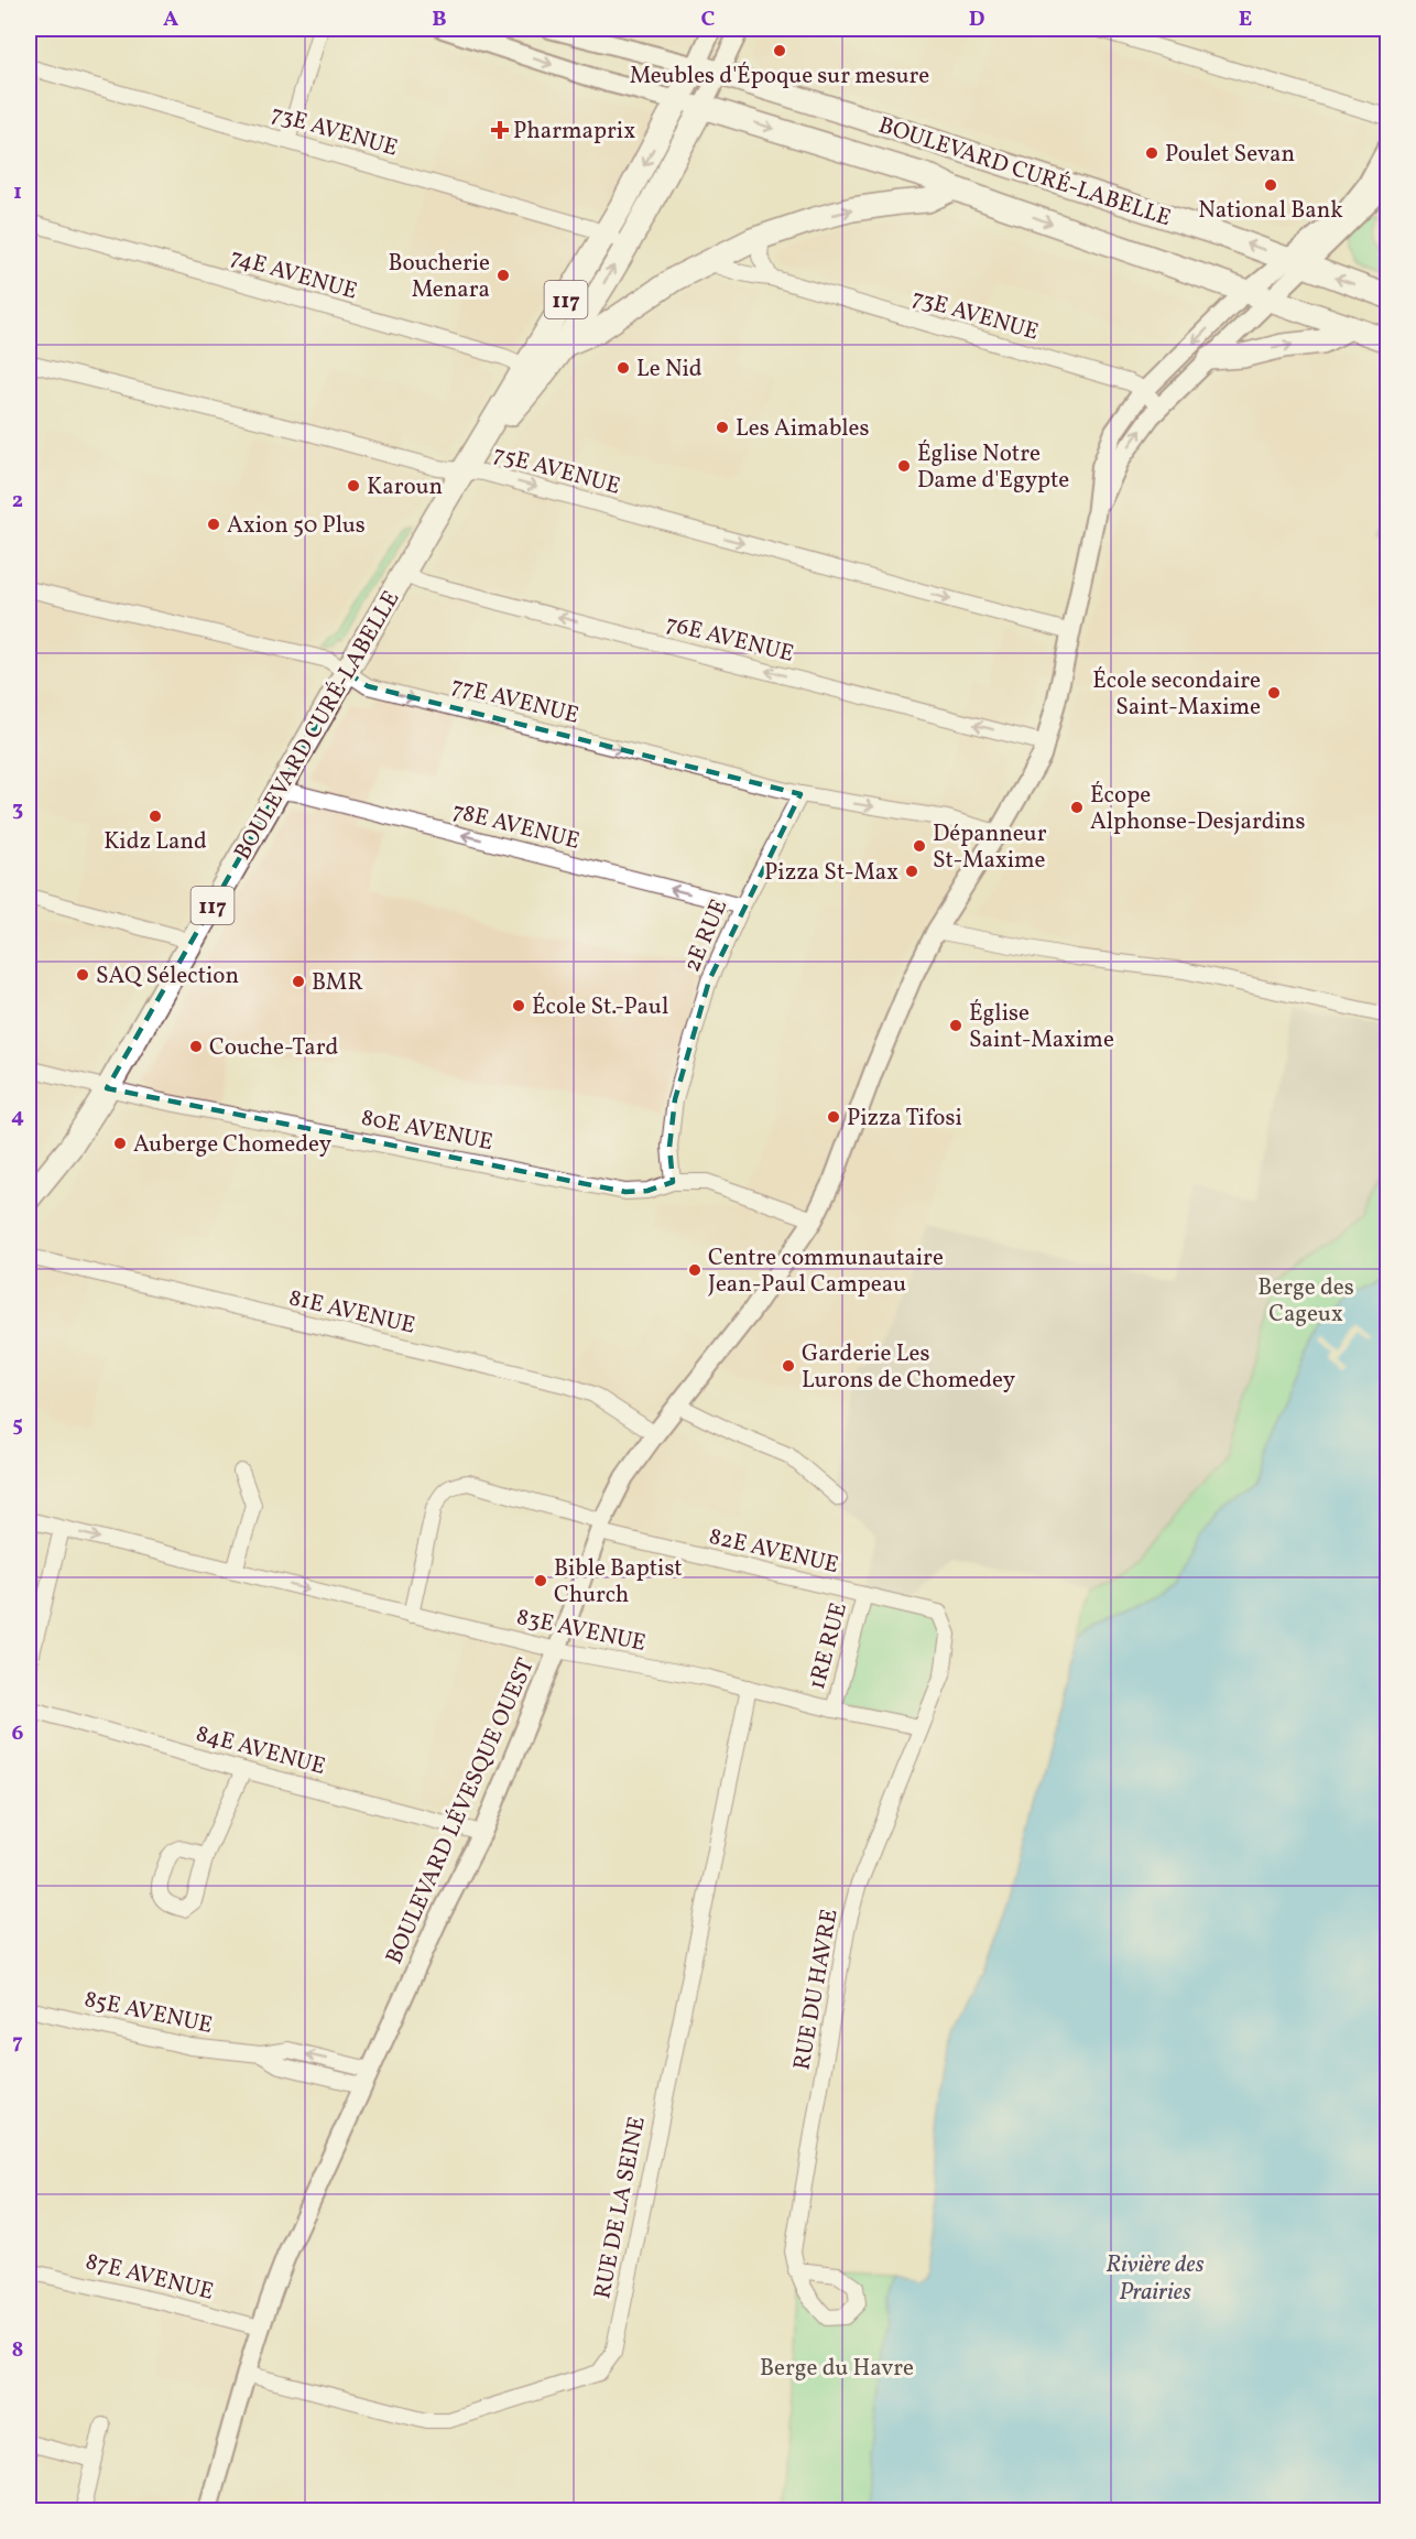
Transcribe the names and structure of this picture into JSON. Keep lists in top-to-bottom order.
{
  "streets": {
    "main road": ["BOULEVARD CURÉ-LABELLE", "117"],
    "street": [
      "73E AVENUE",
      "74E AVENUE",
      "75E AVENUE",
      "76E AVENUE",
      "77E AVENUE",
      "78E AVENUE",
      "2E RUE",
      "80E AVENUE",
      "81E AVENUE",
      "82E AVENUE",
      "83E AVENUE",
      "1RE RUE",
      "84E AVENUE",
      "BOULEVARD LÉVESQUE OUEST",
      "RUE DU HAVRE",
      "85E AVENUE",
      "RUE DE LA SEINE",
      "87E AVENUE"
    ]
  },
  "crossings": [
    ["73E AVENUE", "BOULEVARD CURÉ-LABELLE"],
    ["73E AVENUE", "BOULEVARD LÉVESQUE OUEST"],
    ["BOULEVARD CURÉ-LABELLE", "74E AVENUE"],
    ["BOULEVARD CURÉ-LABELLE", "75E AVENUE"],
    ["BOULEVARD CURÉ-LABELLE", "76E AVENUE"],
    ["BOULEVARD CURÉ-LABELLE", "77E AVENUE"],
    ["BOULEVARD CURÉ-LABELLE", "78E AVENUE"],
    ["BOULEVARD CURÉ-LABELLE", "80E AVENUE"],
    ["BOULEVARD CURÉ-LABELLE", "BOULEVARD LÉVESQUE OUEST"],
    ["75E AVENUE", "BOULEVARD LÉVESQUE OUEST"],
    ["76E AVENUE", "BOULEVARD LÉVESQUE OUEST"],
    ["77E AVENUE", "2E RUE"],
    ["77E AVENUE", "BOULEVARD LÉVESQUE OUEST"],
    ["78E AVENUE", "2E RUE"],
    ["2E RUE", "80E AVENUE"],
    ["80E AVENUE", "BOULEVARD LÉVESQUE OUEST"],
    ["81E AVENUE", "BOULEVARD LÉVESQUE OUEST"],
    ["82E AVENUE", "83E AVENUE"],
    ["82E AVENUE", "1RE RUE"],
    ["82E AVENUE", "BOULEVARD LÉVESQUE OUEST"],
    ["82E AVENUE", "RUE DU HAVRE"],
    ["83E AVENUE", "1RE RUE"],
    ["83E AVENUE", "BOULEVARD LÉVESQUE OUEST"],
    ["83E AVENUE", "RUE DU HAVRE"],
    ["83E AVENUE", "RUE DE LA SEINE"],
    ["84E AVENUE", "BOULEVARD LÉVESQUE OUEST"],
    ["BOULEVARD LÉVESQUE OUEST", "85E AVENUE"],
    ["BOULEVARD LÉVESQUE OUEST", "RUE DE LA SEINE"],
    ["BOULEVARD LÉVESQUE OUEST", "87E AVENUE"]
  ],
  "one_way": [
    "75E AVENUE",
    "76E AVENUE",
    "77E AVENUE",
    "78E AVENUE",
    "83E AVENUE"
  ],
  "water": ["Rivière des Prairies"],
  "parks": ["Berge des Cageux", "Berge du Havre"],
  "places": {
    "other": [
      "Meubles d'Époque sur mesure",
      "Poulet Sevan",
      "National Bank",
      "Boucherie Menara",
      "Le Nid",
      "Les Aimables",
      "Église Notre Dame d'Egypte",
      "Karoun",
      "Axion 50 Plus",
      "École secondaire Saint-Maxime",
      "Écope Alphonse-Desjardins",
      "Kidz Land",
      "Dépanneur St-Maxime",
      "Pizza St-Max",
      "SAQ Sélection",
      "BMR",
      "École St.-Paul",
      "Église Saint-Maxime",
      "Couche-Tard",
      "Pizza Tifosi",
      "Auberge Chomedey",
      "Centre communautaire Jean-Paul Campeau",
      "Garderie Les Lurons de Chomedey",
      "Bible Baptist Church"
    ],
    "health": ["Pharmaprix"]
  },
  "grid": {
    "columns": [
      "A",
      "B",
      "C",
      "D",
      "E"
    ],
    "rows": [
      "1",
      "2",
      "3",
      "4",
      "5",
      "6",
      "7",
      "8"
    ]
  }
}
